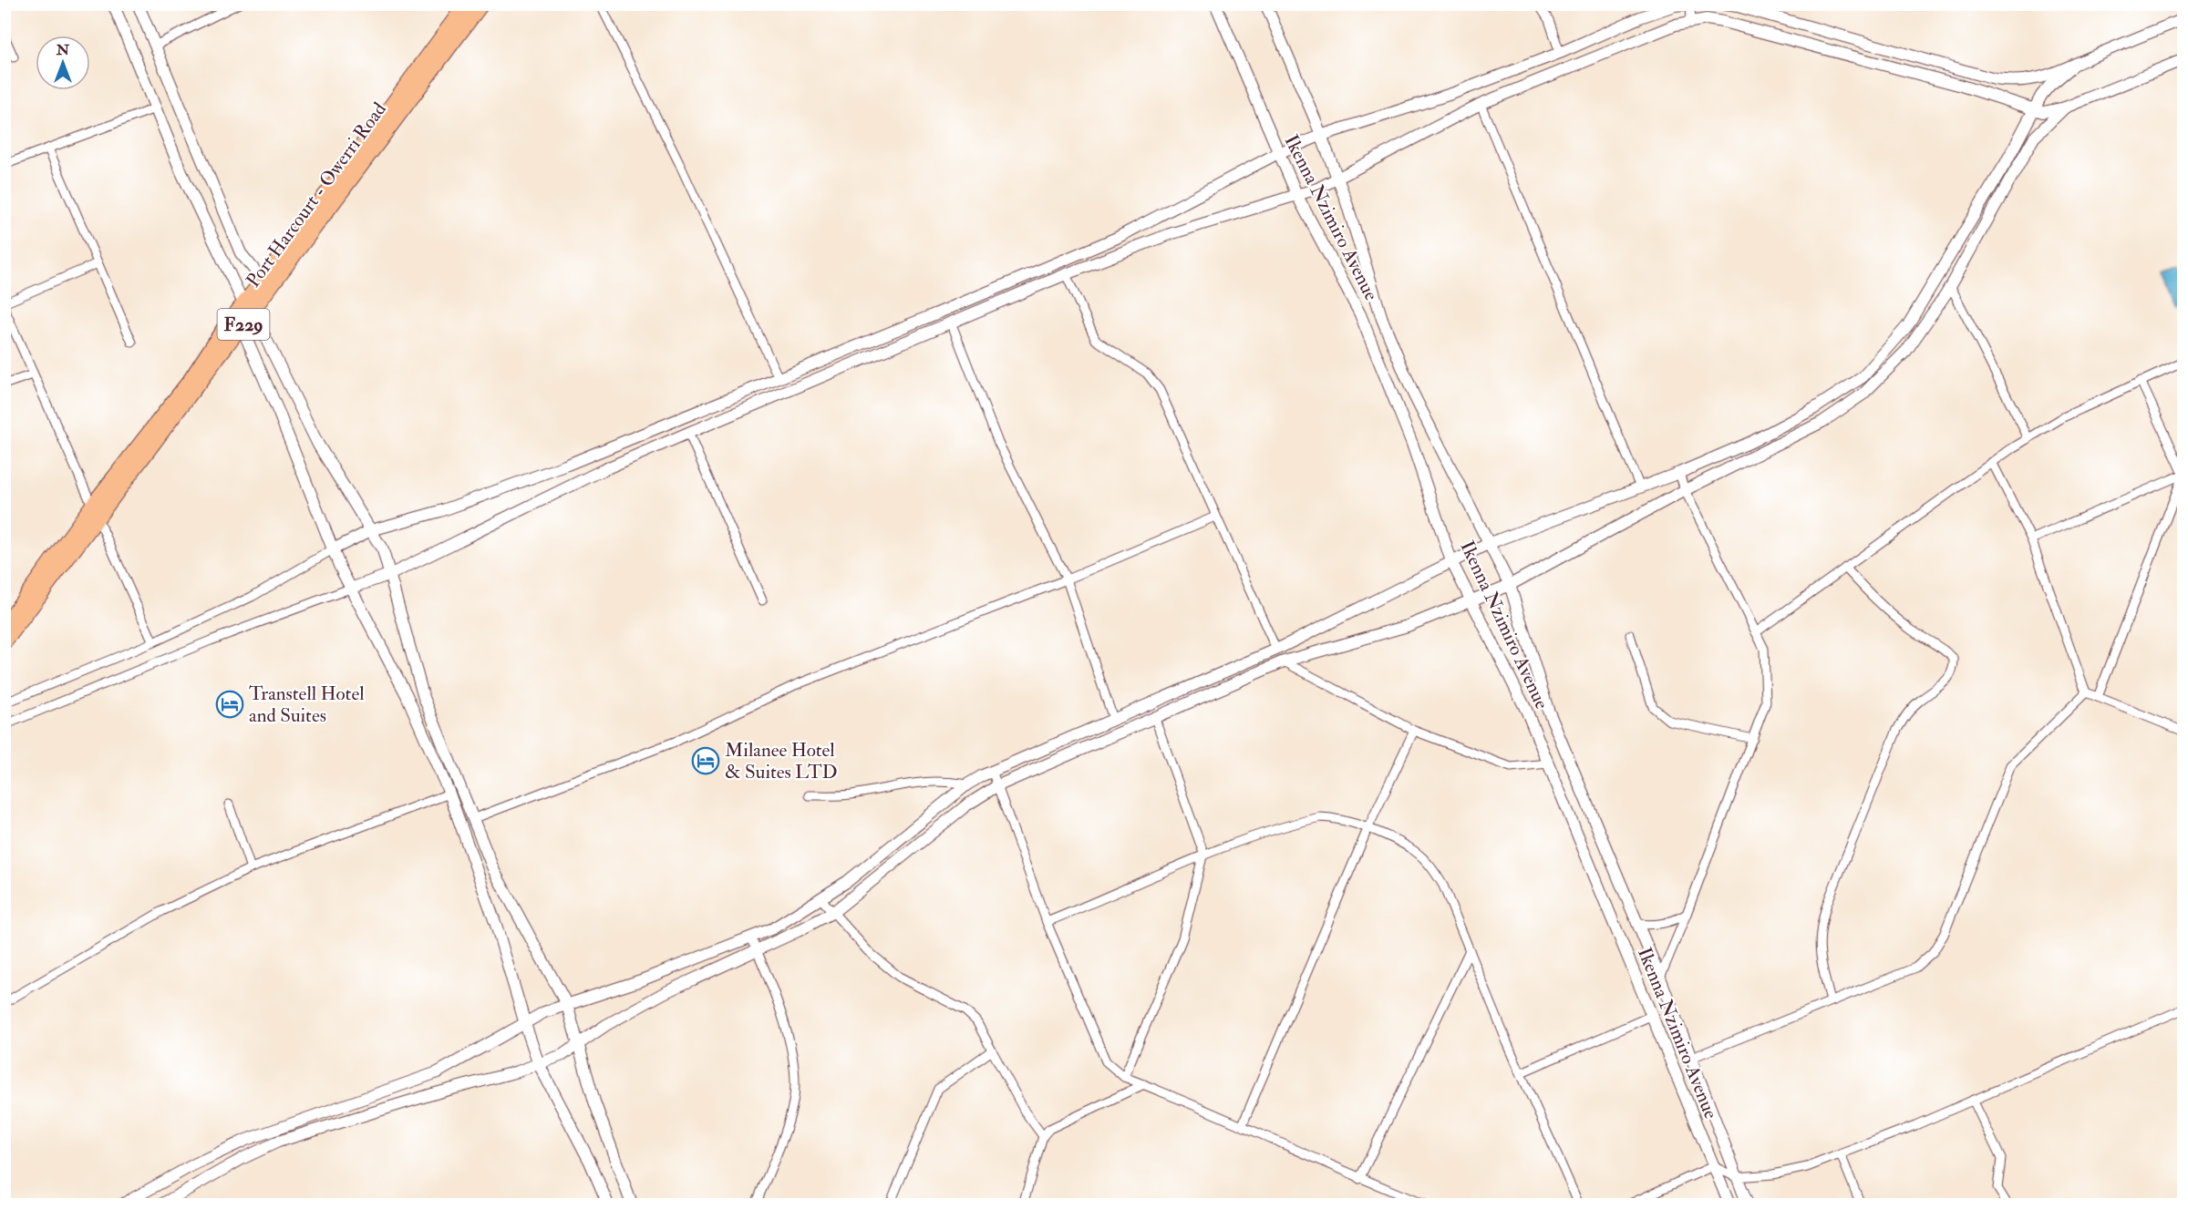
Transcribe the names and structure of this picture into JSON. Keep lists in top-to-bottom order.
{
  "streets": {
    "main road": ["Port Harcourt - Owerri Road", "F229"],
    "street": ["Ikenna Nzimiro Avenue"]
  },
  "places": {
    "hotel": ["Transtell Hotel and Suites", "Milanee Hotel & Suites LTD"]
  },
  "north": "top"
}
